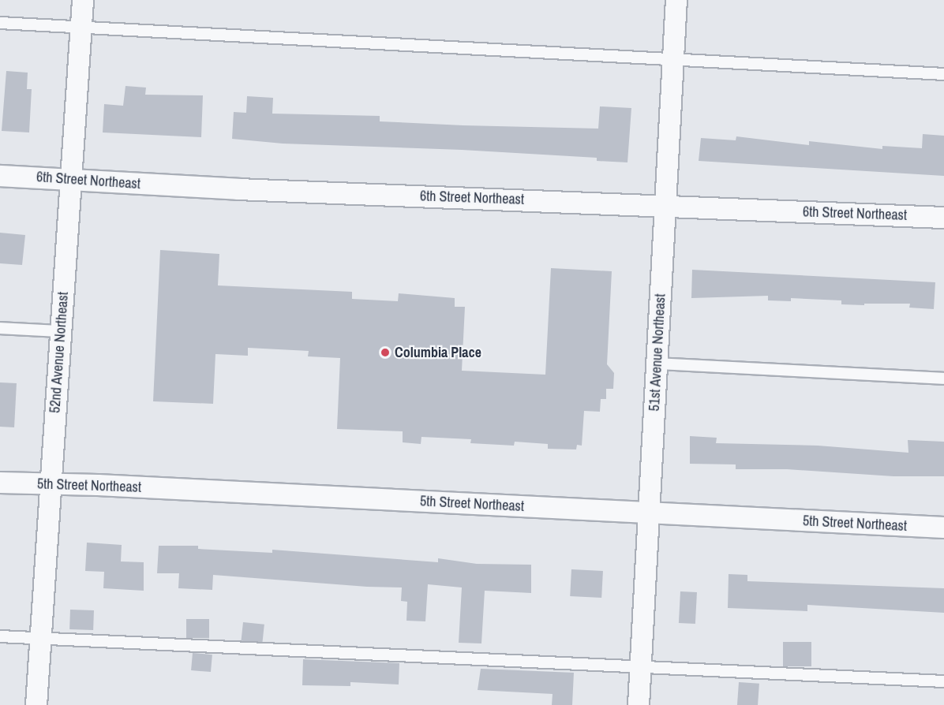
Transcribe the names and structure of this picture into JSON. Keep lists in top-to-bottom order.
{
  "streets": {
    "street": [
      "6th Street Northeast",
      "52nd Avenue Northeast",
      "51st Avenue Northeast",
      "5th Street Northeast"
    ]
  },
  "crossings": [
    ["6th Street Northeast", "52nd Avenue Northeast"],
    ["6th Street Northeast", "51st Avenue Northeast"],
    ["52nd Avenue Northeast", "5th Street Northeast"],
    ["51st Avenue Northeast", "5th Street Northeast"]
  ],
  "places": ["Columbia Place"]
}
